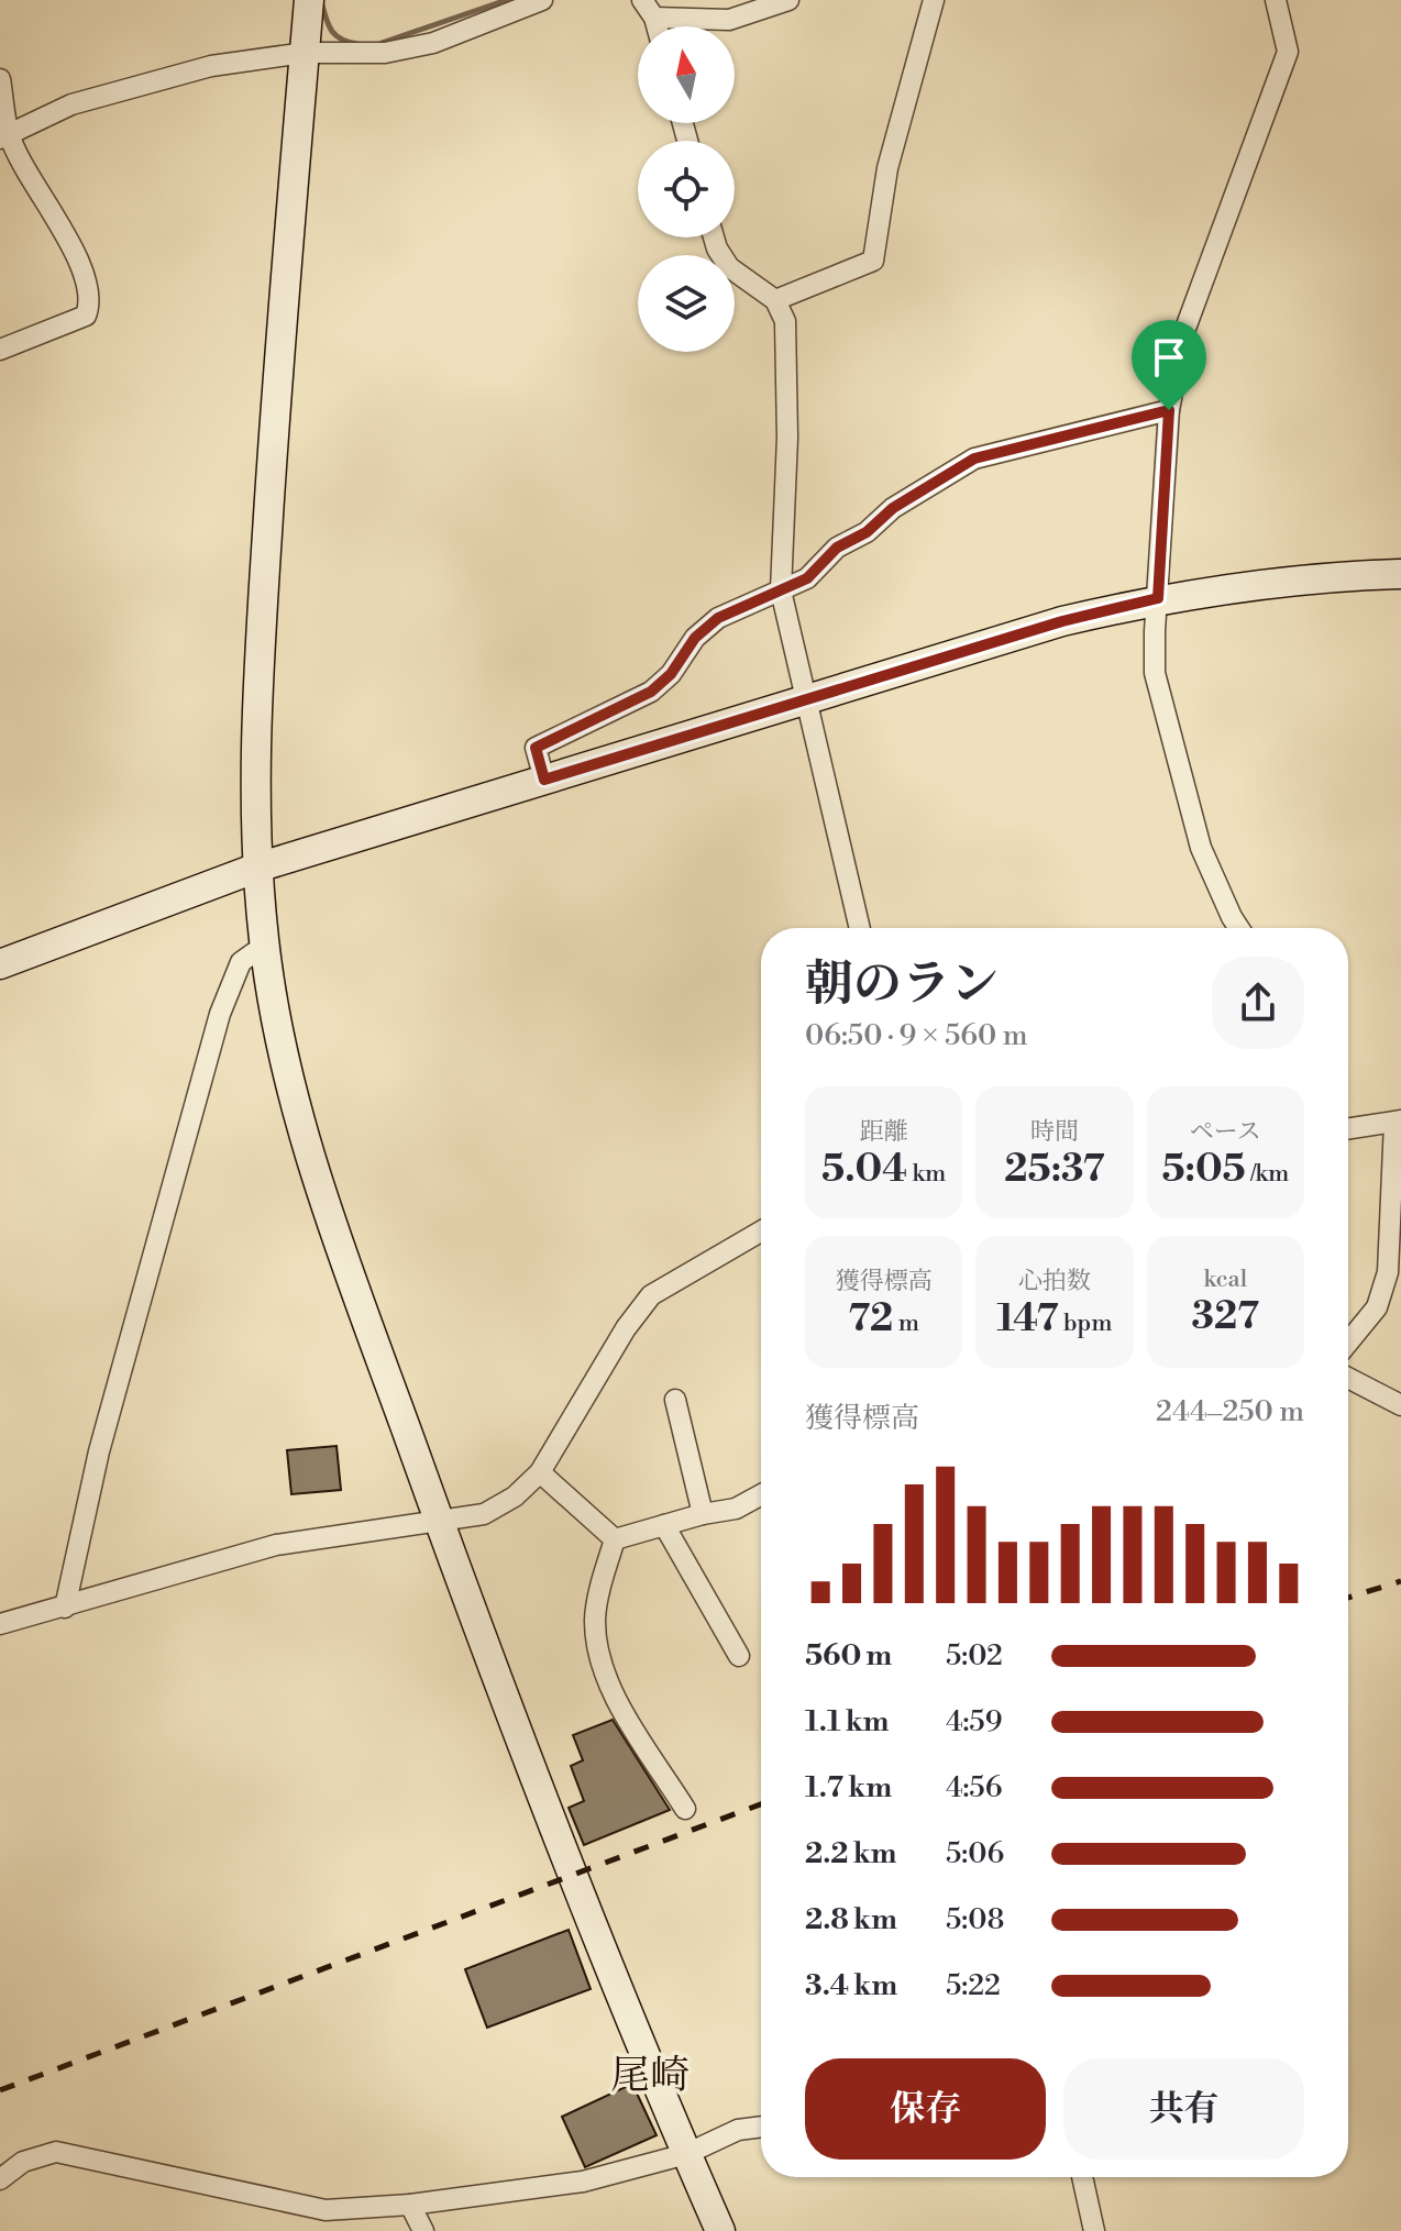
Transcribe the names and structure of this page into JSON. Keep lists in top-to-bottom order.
{
  "districts": ["尾崎"],
  "north": "top",
  "page": {
    "heading": ["朝のラン", "06:50 · 9 × 560 m"],
    "stats": [
      ["距離", "5.04 km"],
      ["時間", "25:37"],
      ["ペース", "5:05 /km"],
      ["獲得標高", "72 m"],
      ["心拍数", "147 bpm"],
      ["kcal", "327"]
    ],
    "chart": ["獲得標高", "244–250 m"],
    "list": [
      {
        "name": "560 m",
        "note": "5:02"
      },
      {
        "name": "1.1 km",
        "note": "4:59"
      },
      {
        "name": "1.7 km",
        "note": "4:56"
      },
      {
        "name": "2.2 km",
        "note": "5:06"
      },
      {
        "name": "2.8 km",
        "note": "5:08"
      },
      {
        "name": "3.4 km",
        "note": "5:22"
      }
    ],
    "buttons": ["保存", "共有"]
  }
}
